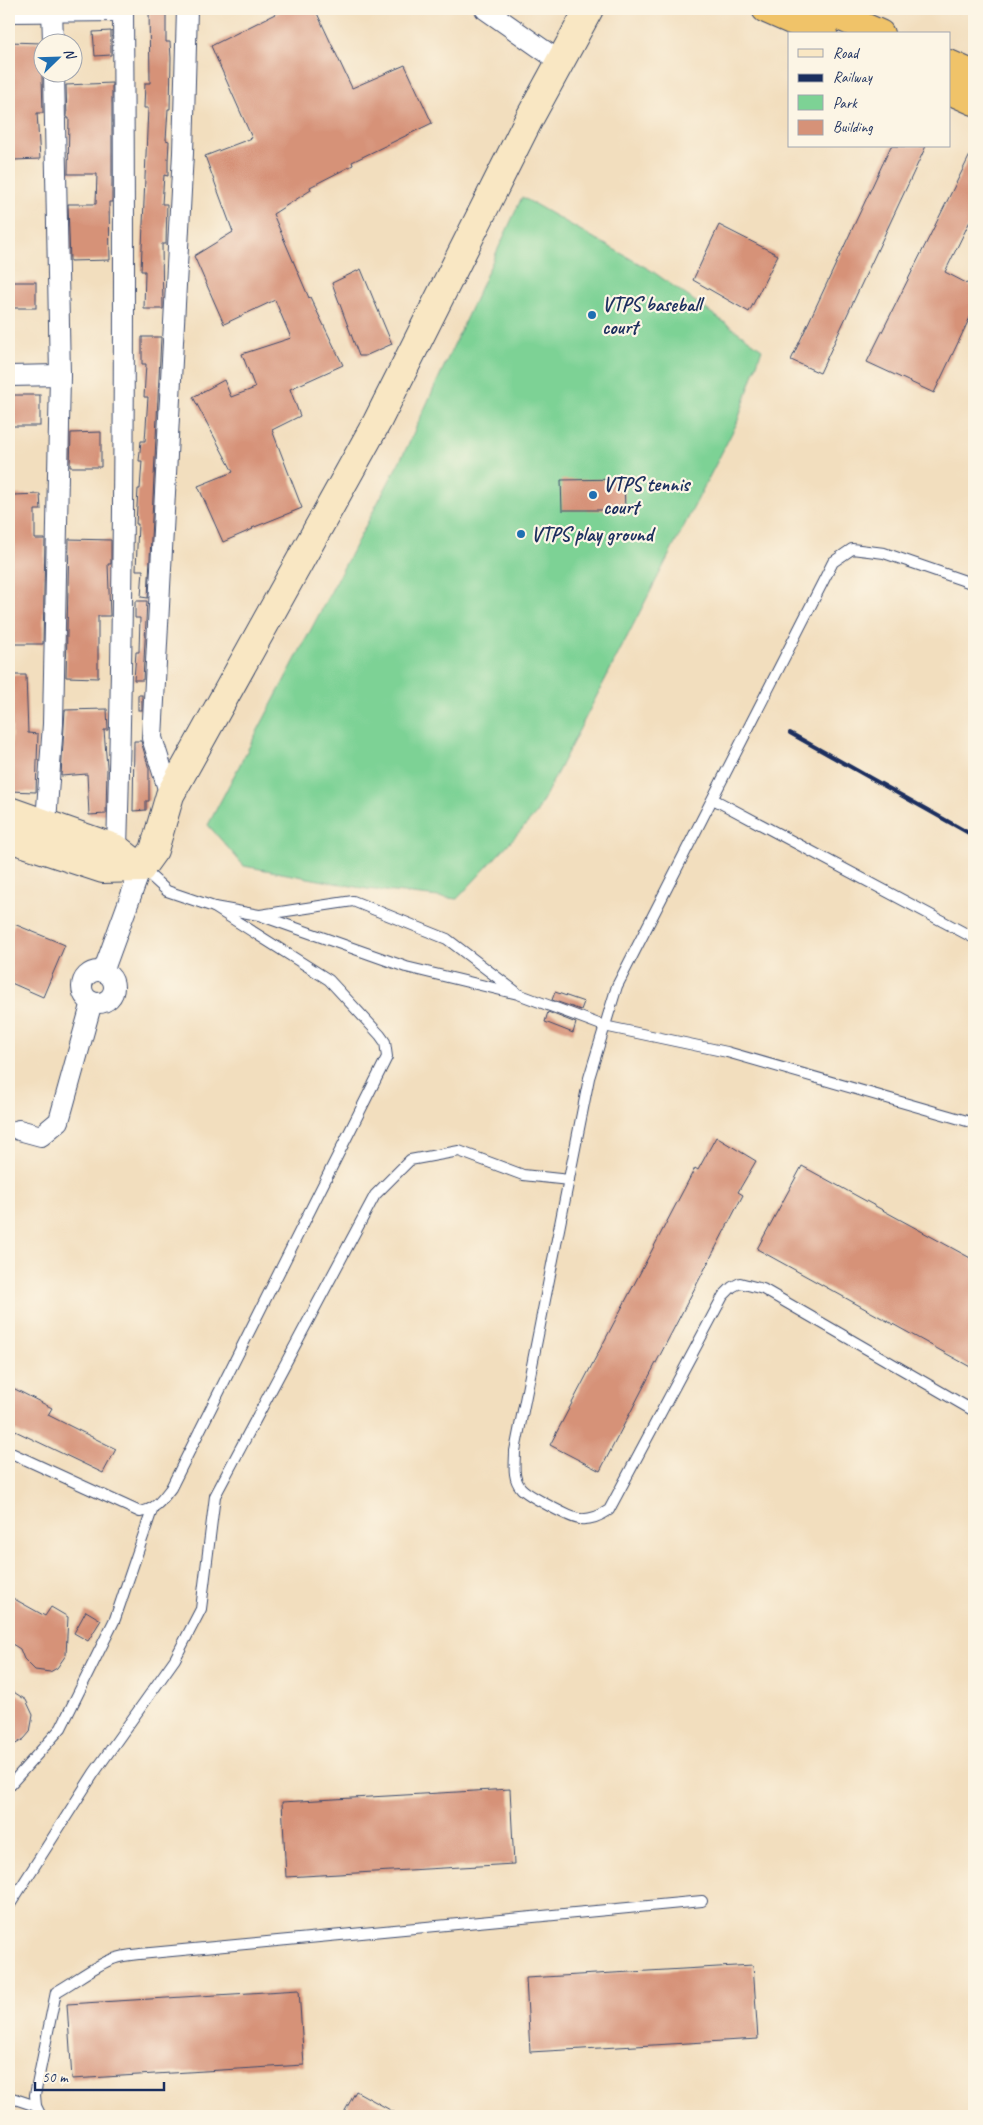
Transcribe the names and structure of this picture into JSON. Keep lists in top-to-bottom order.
{
  "places": ["VTPS baseball court", "VTPS tennis court", "VTPS play ground"],
  "legend": [
    "Road",
    "Railway",
    "Park",
    "Building"
  ],
  "scale_bar": "50 m",
  "north": "top right"
}
